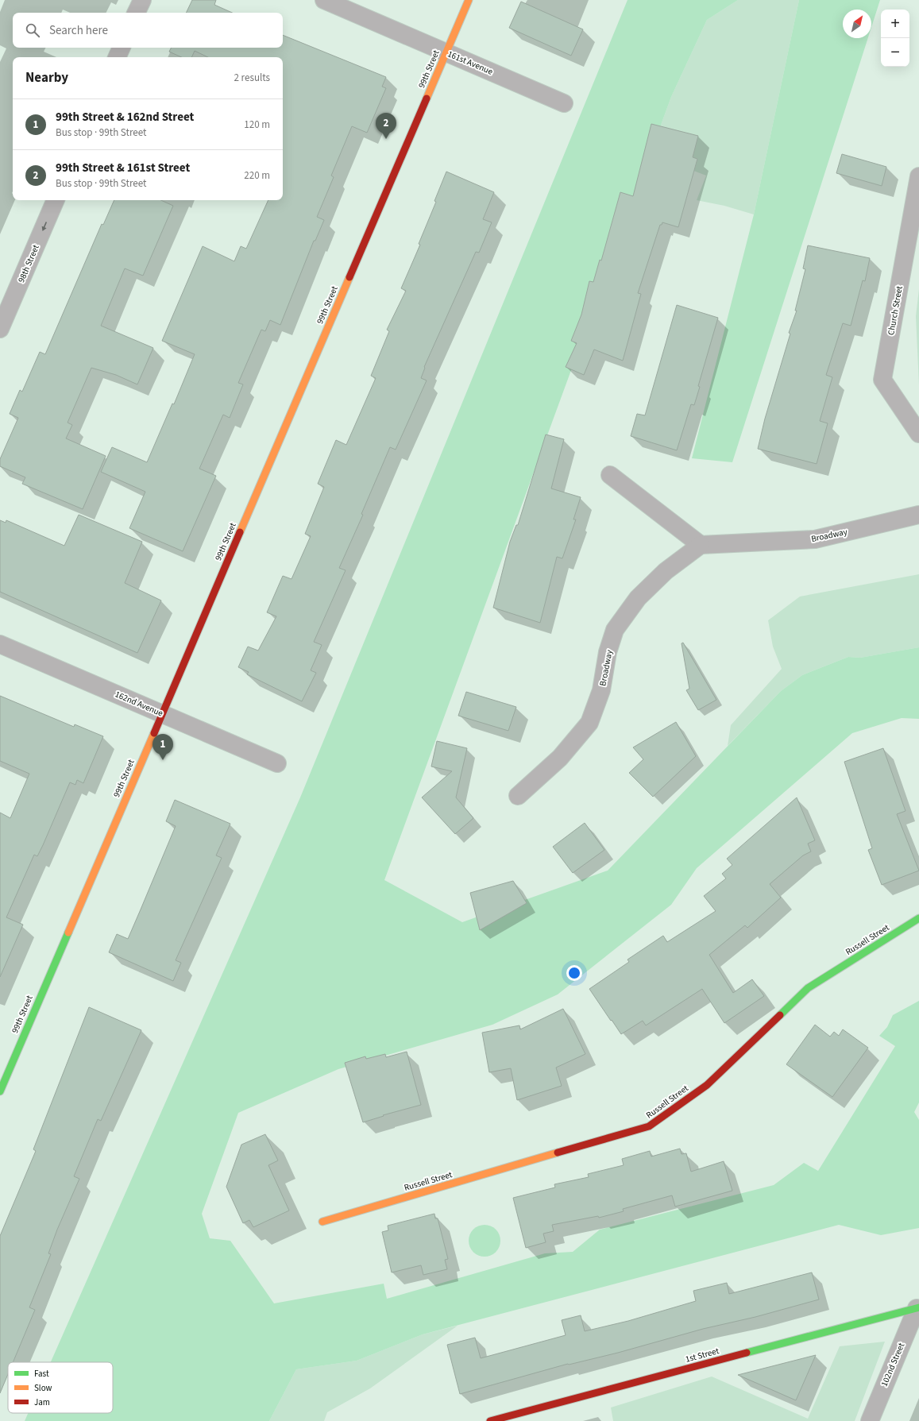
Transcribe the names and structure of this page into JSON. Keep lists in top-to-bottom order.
{
  "streets": {
    "street": [
      "161st Avenue",
      "99th Street",
      "98th Street",
      "Church Street",
      "Broadway",
      "162nd Avenue",
      "Russell Street",
      "1st Street",
      "102nd Street"
    ]
  },
  "crossings": [
    ["161st Avenue", "99th Street"],
    ["99th Street", "162nd Avenue"],
    ["1st Street", "102nd Street"]
  ],
  "one_way": ["98th Street"],
  "legend": ["Fast", "Slow", "Jam"],
  "north": "top right",
  "page": {
    "map_buttons": ["+", "−"],
    "search": "Search here",
    "heading": ["Nearby", "2 results"],
    "list": [
      {
        "mark": "1",
        "name": "99th Street & 162nd Street",
        "note": "Bus stop · 99th Street",
        "value": "120 m"
      },
      {
        "mark": "2",
        "name": "99th Street & 161st Street",
        "note": "Bus stop · 99th Street",
        "value": "220 m"
      }
    ],
    "pins": ["2", "1"]
  }
}
